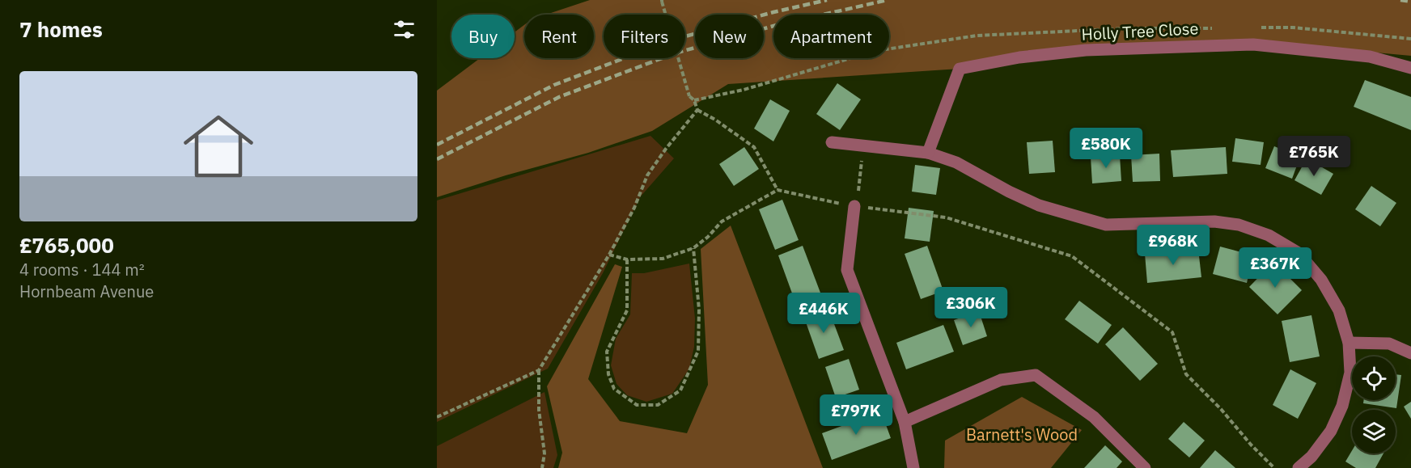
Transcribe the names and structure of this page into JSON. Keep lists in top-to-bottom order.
{
  "streets": {
    "street": ["Holly Tree Close"]
  },
  "parks": ["Barnett's Wood"],
  "page": {
    "heading": "7 homes",
    "chip": [
      "Buy",
      "Rent",
      "Filters",
      "New",
      "Apartment"
    ],
    "list": [
      {
        "name": "£765,000",
        "note": "4 rooms · 144 m² · Hornbeam Avenue"
      }
    ],
    "price": [
      "£580K",
      "£765K",
      "£968K",
      "£367K",
      "£306K",
      "£446K",
      "£797K"
    ]
  }
}
